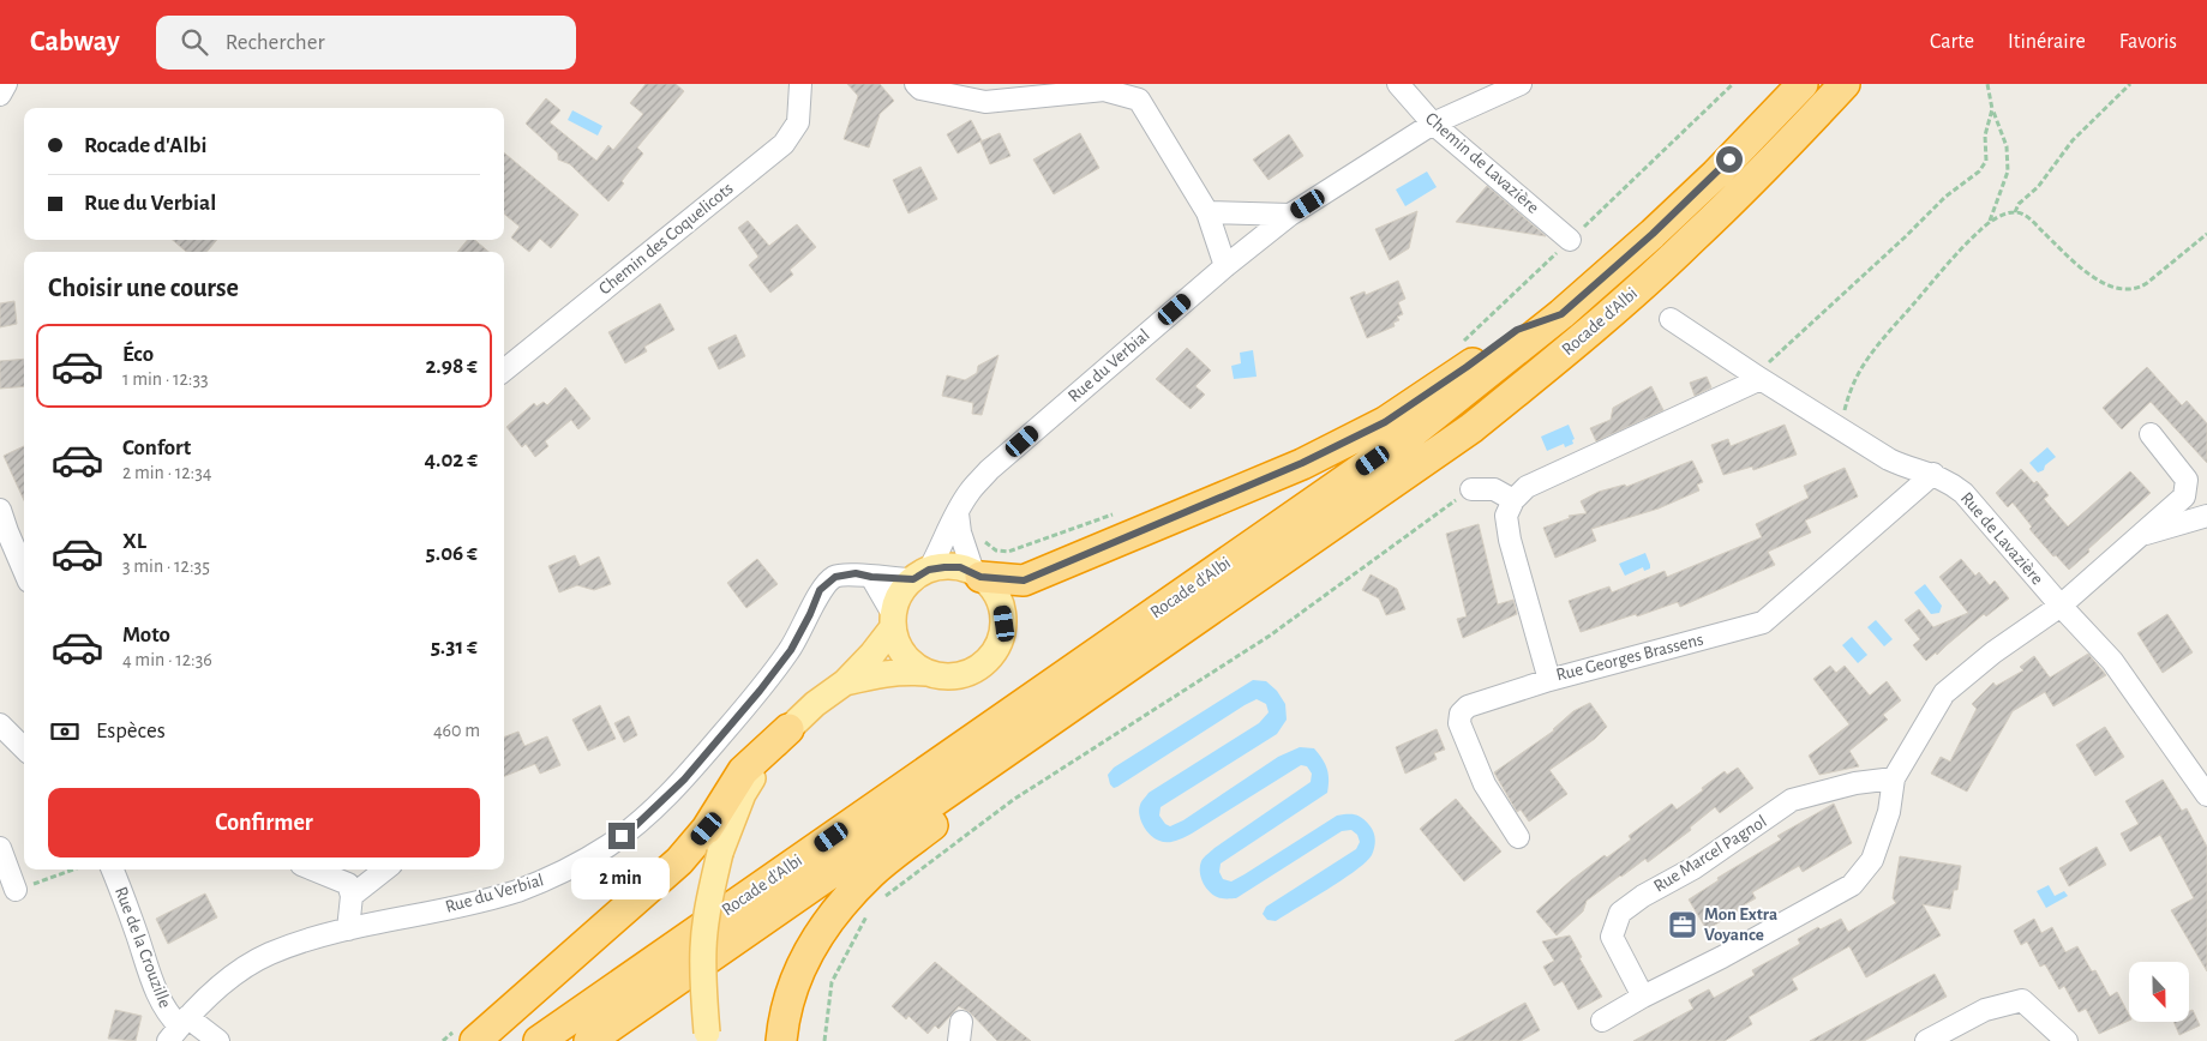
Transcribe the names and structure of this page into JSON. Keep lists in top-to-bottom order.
{
  "streets": {
    "highway": ["Rocade d'Albi"],
    "street": [
      "Chemin de Lavazière",
      "Chemin des Coquelicots",
      "Rue du Verbial",
      "Rue de Lavazière",
      "Rue Georges Brassens",
      "Rue Marcel Pagnol",
      "Rue de la Crouzille"
    ]
  },
  "crossings": [
    ["Chemin de Lavazière", "Rue du Verbial"],
    ["Rue du Verbial", "Rue de la Crouzille"],
    ["Rue de Lavazière", "Rue Georges Brassens"]
  ],
  "places": {
    "office": ["Mon Extra Voyance"]
  },
  "north": "bottom",
  "page": {
    "header": "Cabway",
    "search": "Rechercher",
    "nav": ["Carte", "Itinéraire", "Favoris"],
    "banner": ["Rocade d'Albi", "Rue du Verbial"],
    "heading": "Choisir une course",
    "list": [
      {
        "name": "Éco",
        "note": "1 min · 12:33",
        "value": "2.98 €"
      },
      {
        "name": "Confort",
        "note": "2 min · 12:34",
        "value": "4.02 €"
      },
      {
        "name": "XL",
        "note": "3 min · 12:35",
        "value": "5.06 €"
      },
      {
        "name": "Moto",
        "note": "4 min · 12:36",
        "value": "5.31 €"
      }
    ],
    "pay": ["Espèces", "460 m"],
    "buttons": "Confirmer",
    "bubble": "2 min"
  }
}
